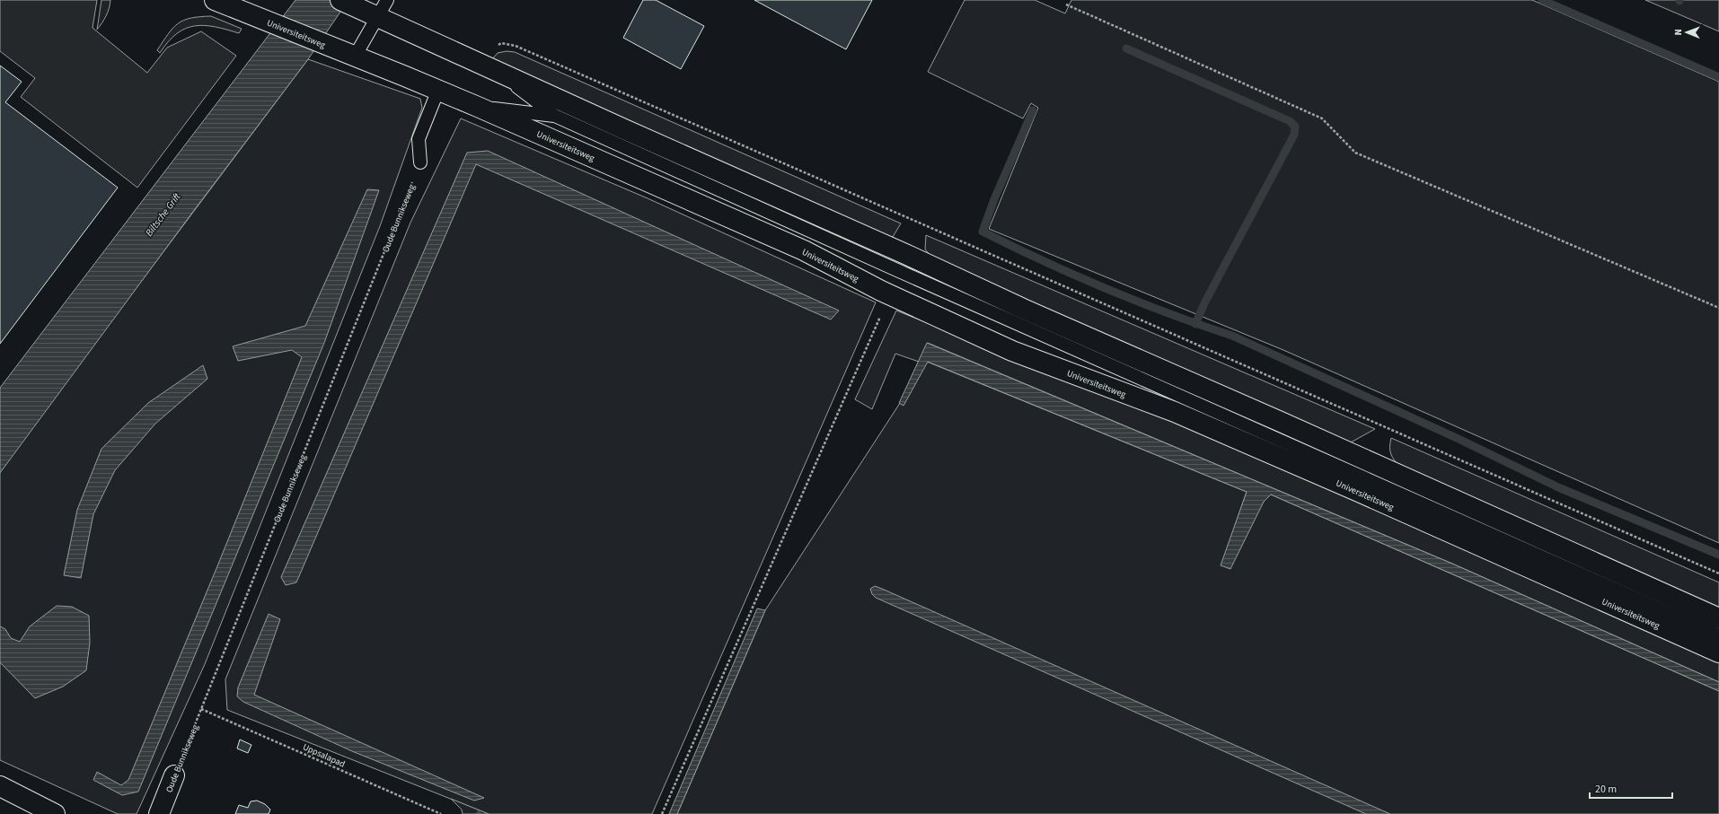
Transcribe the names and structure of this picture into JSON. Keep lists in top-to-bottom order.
{
  "streets": {
    "main road": ["Universiteitsweg", "Oude Bunnikseweg"],
    "path": ["Uppsalapad"]
  },
  "crossings": [
    ["Oude Bunnikseweg", "Uppsalapad"]
  ],
  "water": ["Biltsche Grift"],
  "scale_bar": "20 m",
  "north": "left"
}
